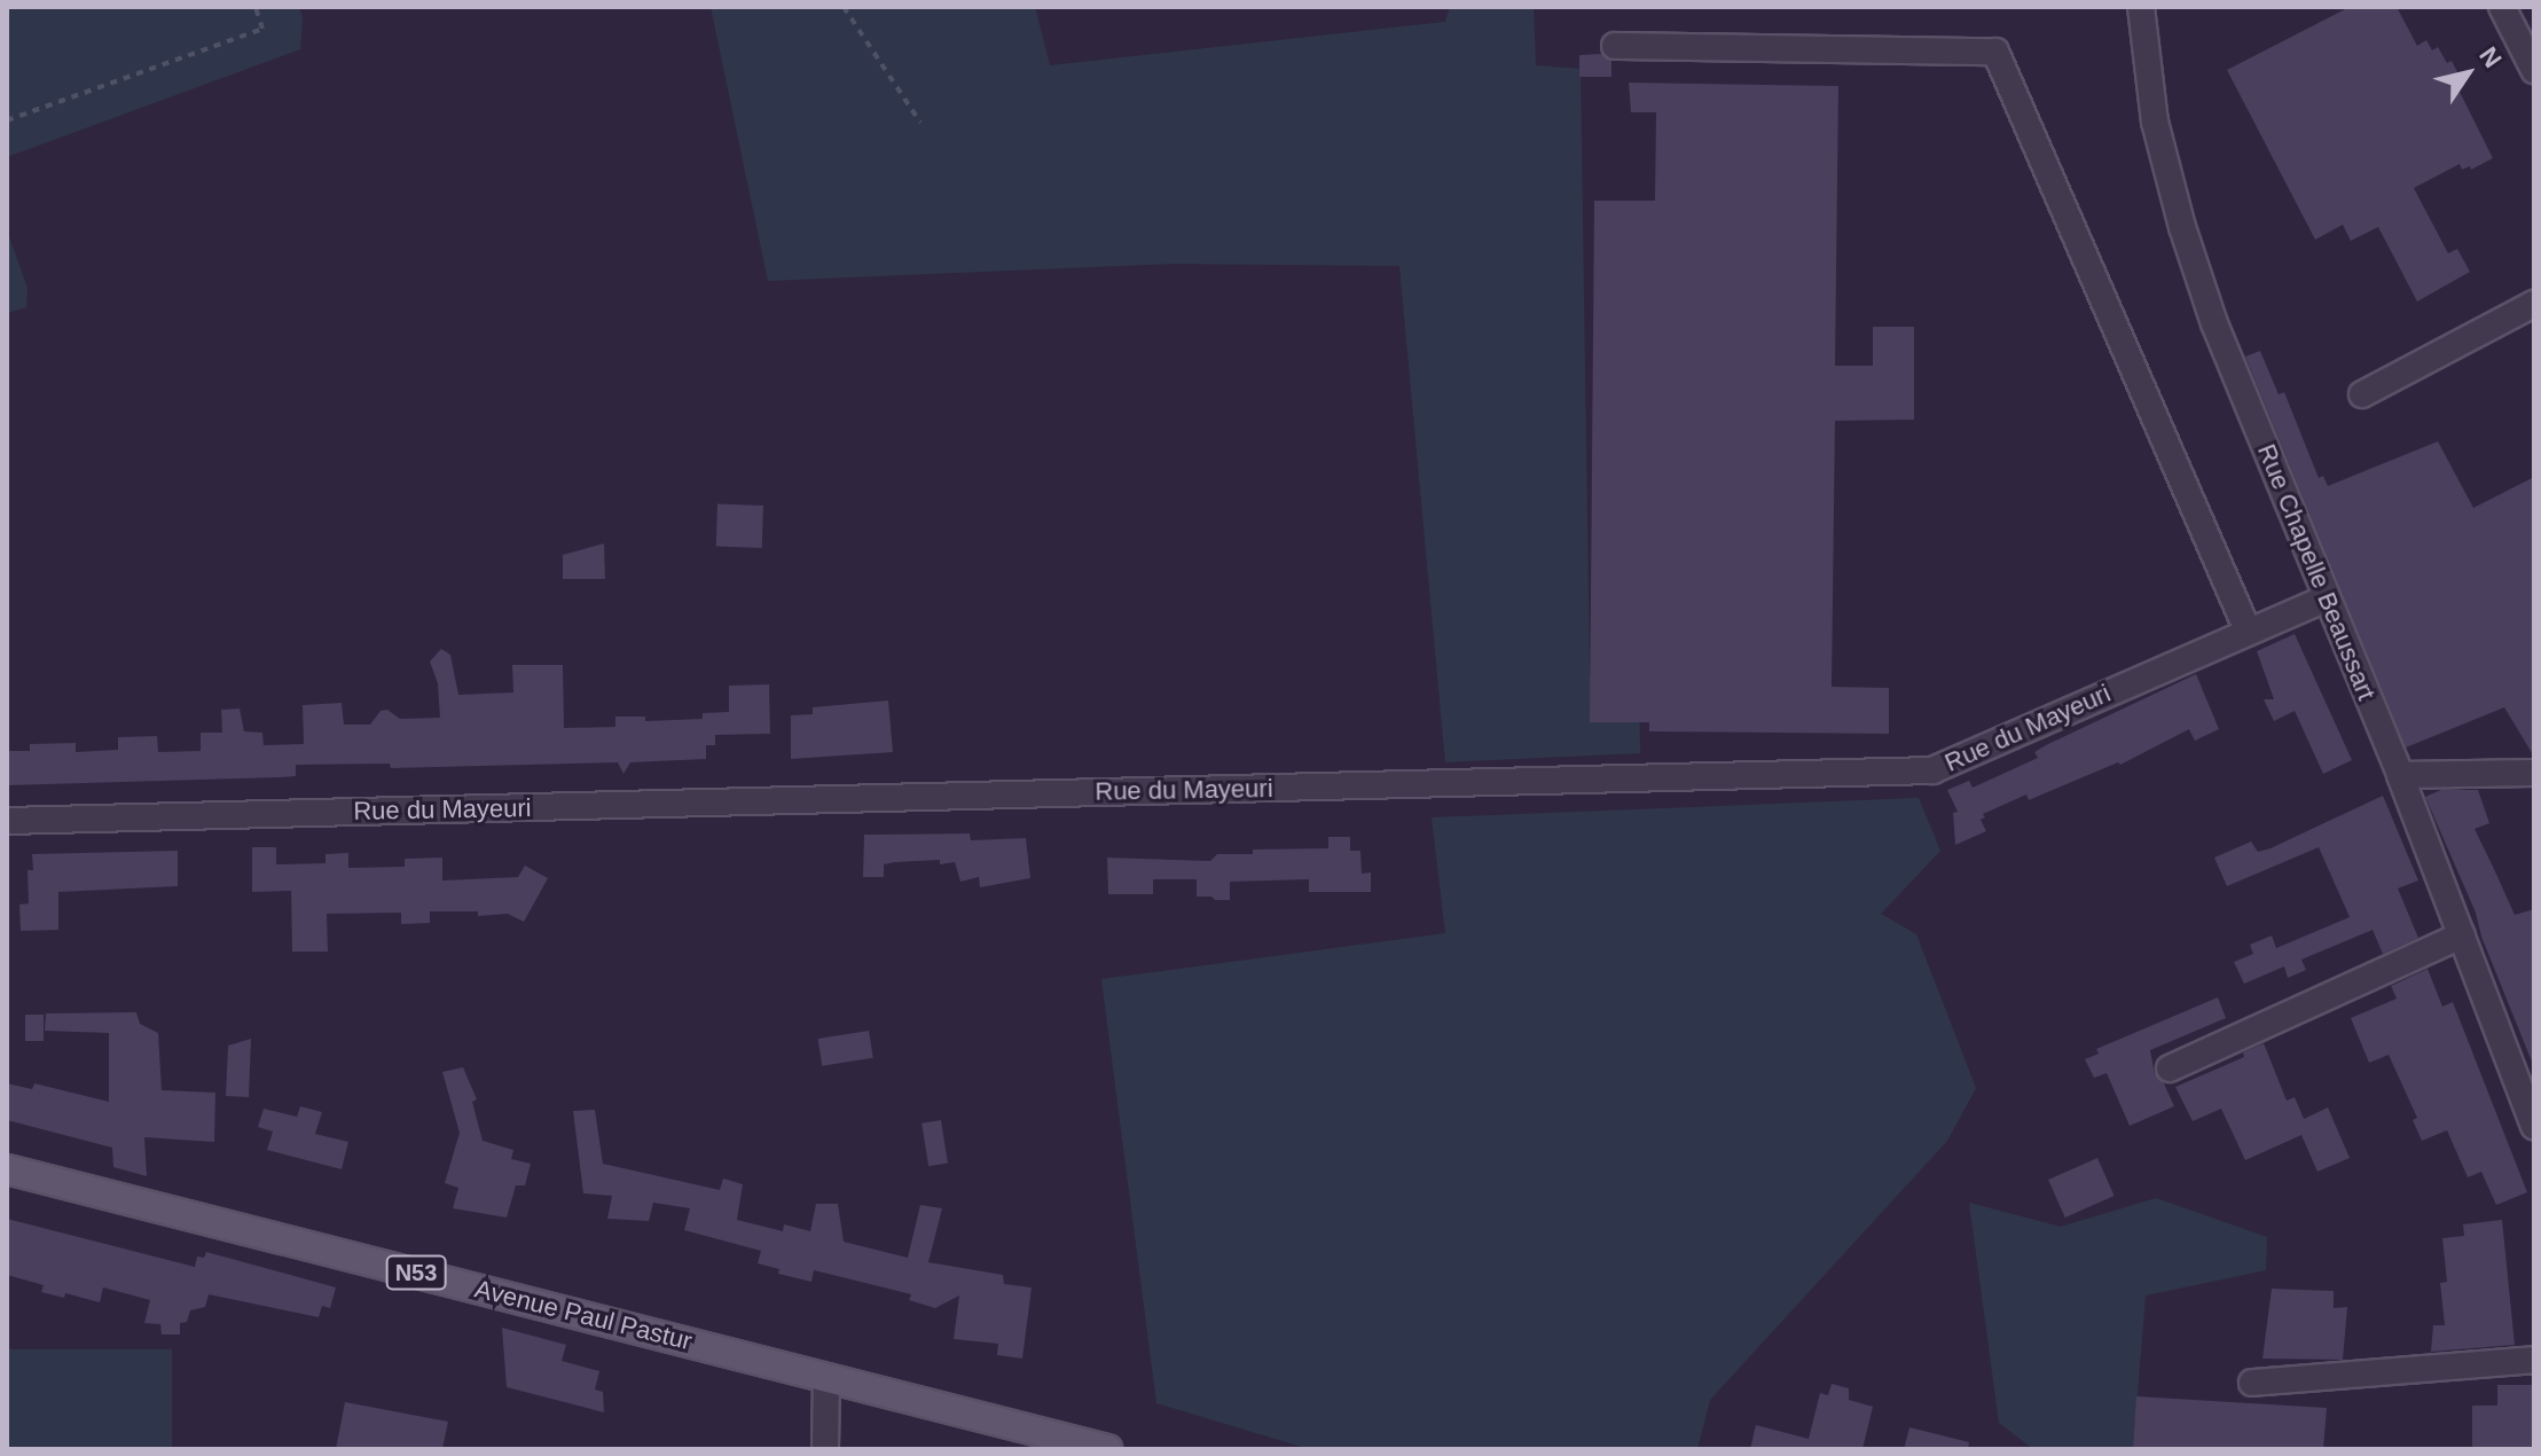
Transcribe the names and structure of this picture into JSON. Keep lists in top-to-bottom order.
{
  "streets": {
    "main road": ["N53", "Avenue Paul Pastur"],
    "street": ["Rue Chapelle Beaussart", "Rue du Mayeuri"]
  },
  "crossings": [
    ["Rue Chapelle Beaussart", "Rue du Mayeuri"]
  ],
  "north": "top right"
}
